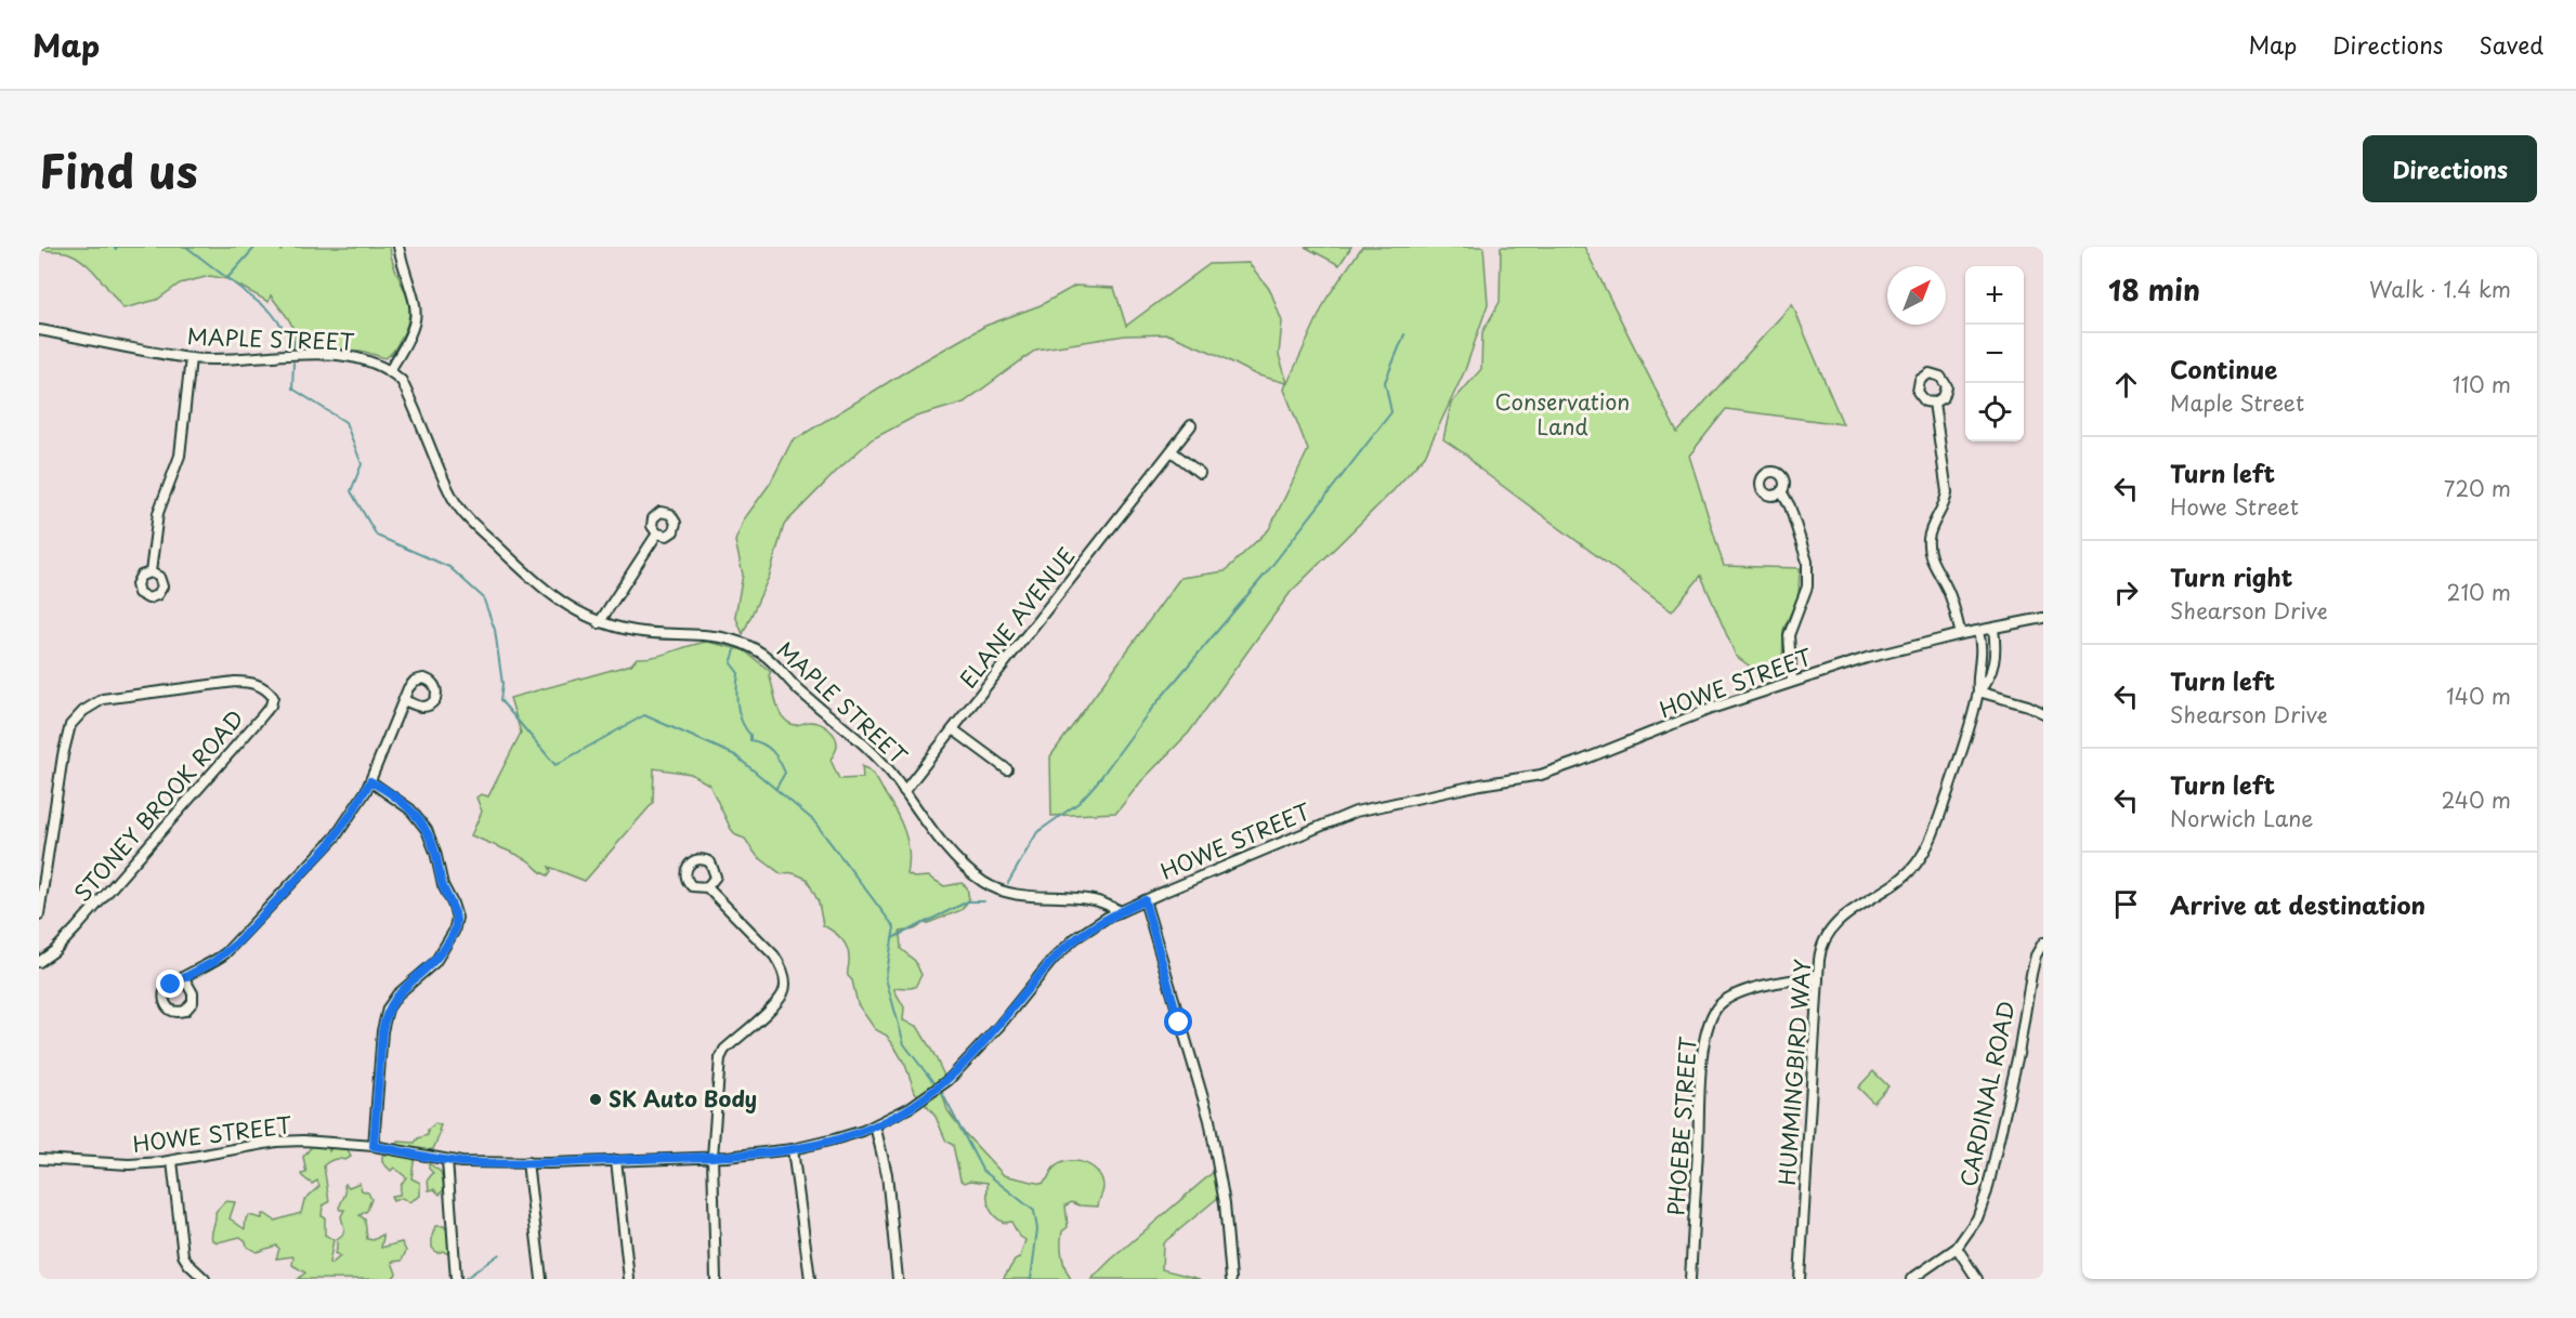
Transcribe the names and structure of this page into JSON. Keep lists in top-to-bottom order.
{
  "streets": {
    "street": [
      "MAPLE STREET",
      "ELANE AVENUE",
      "HOWE STREET",
      "STONEY BROOK ROAD",
      "HUMMINGBIRD WAY",
      "CARDINAL ROAD",
      "PHOEBE STREET"
    ]
  },
  "crossings": [
    ["MAPLE STREET", "ELANE AVENUE"],
    ["MAPLE STREET", "HOWE STREET"],
    ["HOWE STREET", "HUMMINGBIRD WAY"],
    ["HUMMINGBIRD WAY", "PHOEBE STREET"]
  ],
  "parks": ["Conservation Land"],
  "places": ["SK Auto Body"],
  "north": "top right",
  "page": {
    "header": "Map",
    "nav": ["Map", "Directions", "Saved"],
    "title": "Find us",
    "buttons": "Directions",
    "heading": ["18 min", "Walk · 1.4 km"],
    "map_buttons": ["+", "−"],
    "list": [
      ["Continue", "Maple Street", "110 m"],
      ["Turn left", "Howe Street", "720 m"],
      ["Turn right", "Shearson Drive", "210 m"],
      ["Turn left", "Shearson Drive", "140 m"],
      ["Turn left", "Norwich Lane", "240 m"],
      "Arrive at destination"
    ]
  }
}
